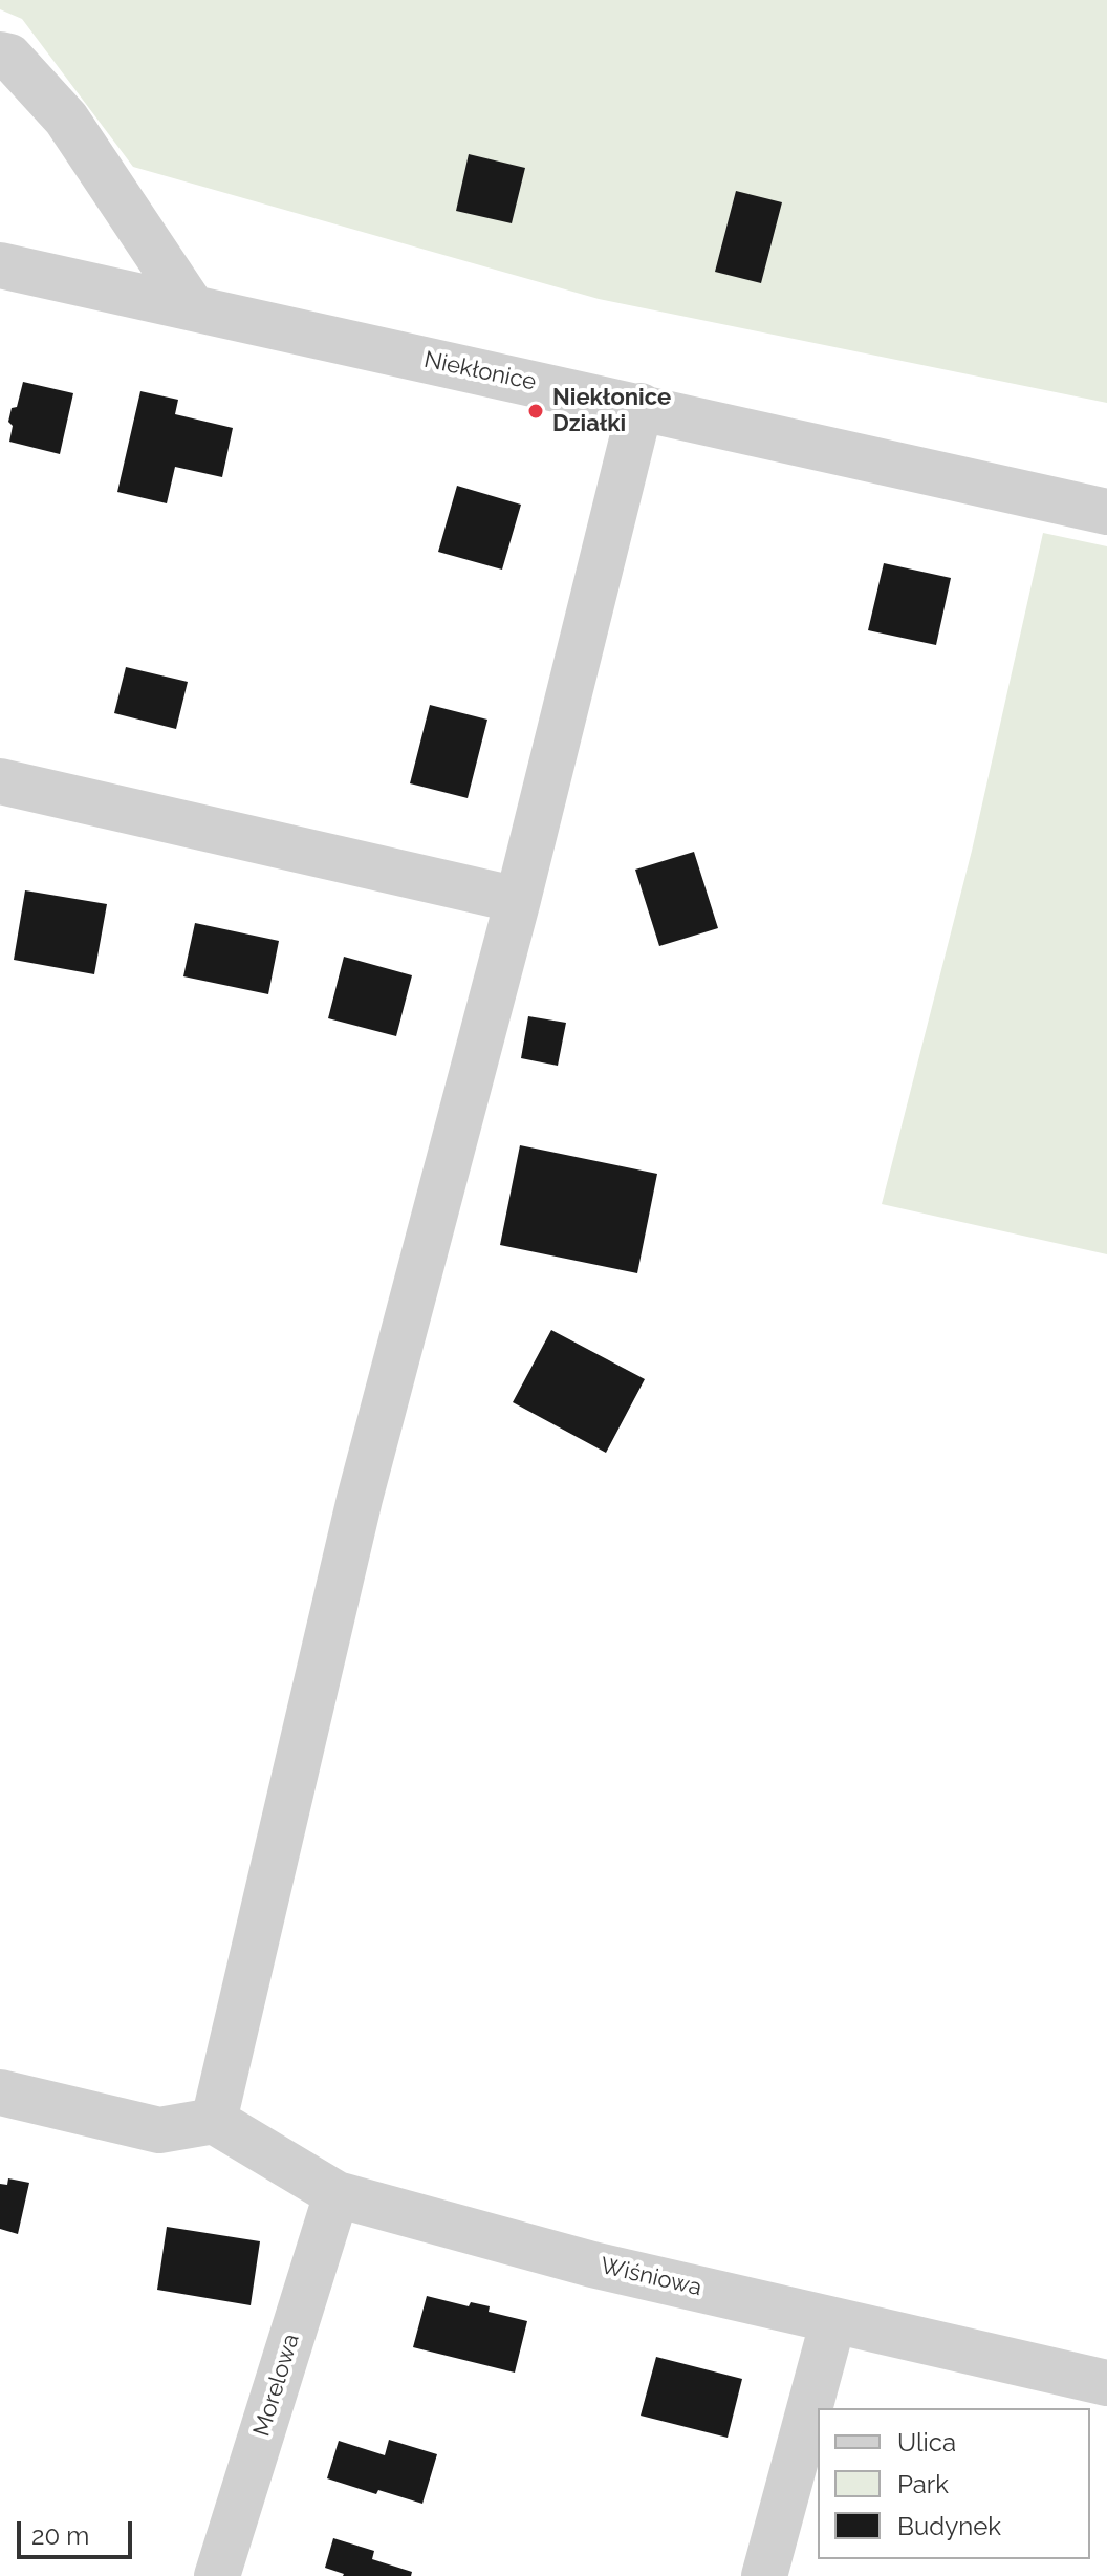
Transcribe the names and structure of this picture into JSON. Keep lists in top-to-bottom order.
{
  "streets": {
    "street": ["Niekłonice", "Wiśniowa", "Morelowa"]
  },
  "crossings": [
    ["Wiśniowa", "Morelowa"]
  ],
  "places": ["Niekłonice Działki"],
  "legend": ["Ulica", "Park", "Budynek"],
  "scale_bar": "20 m"
}
